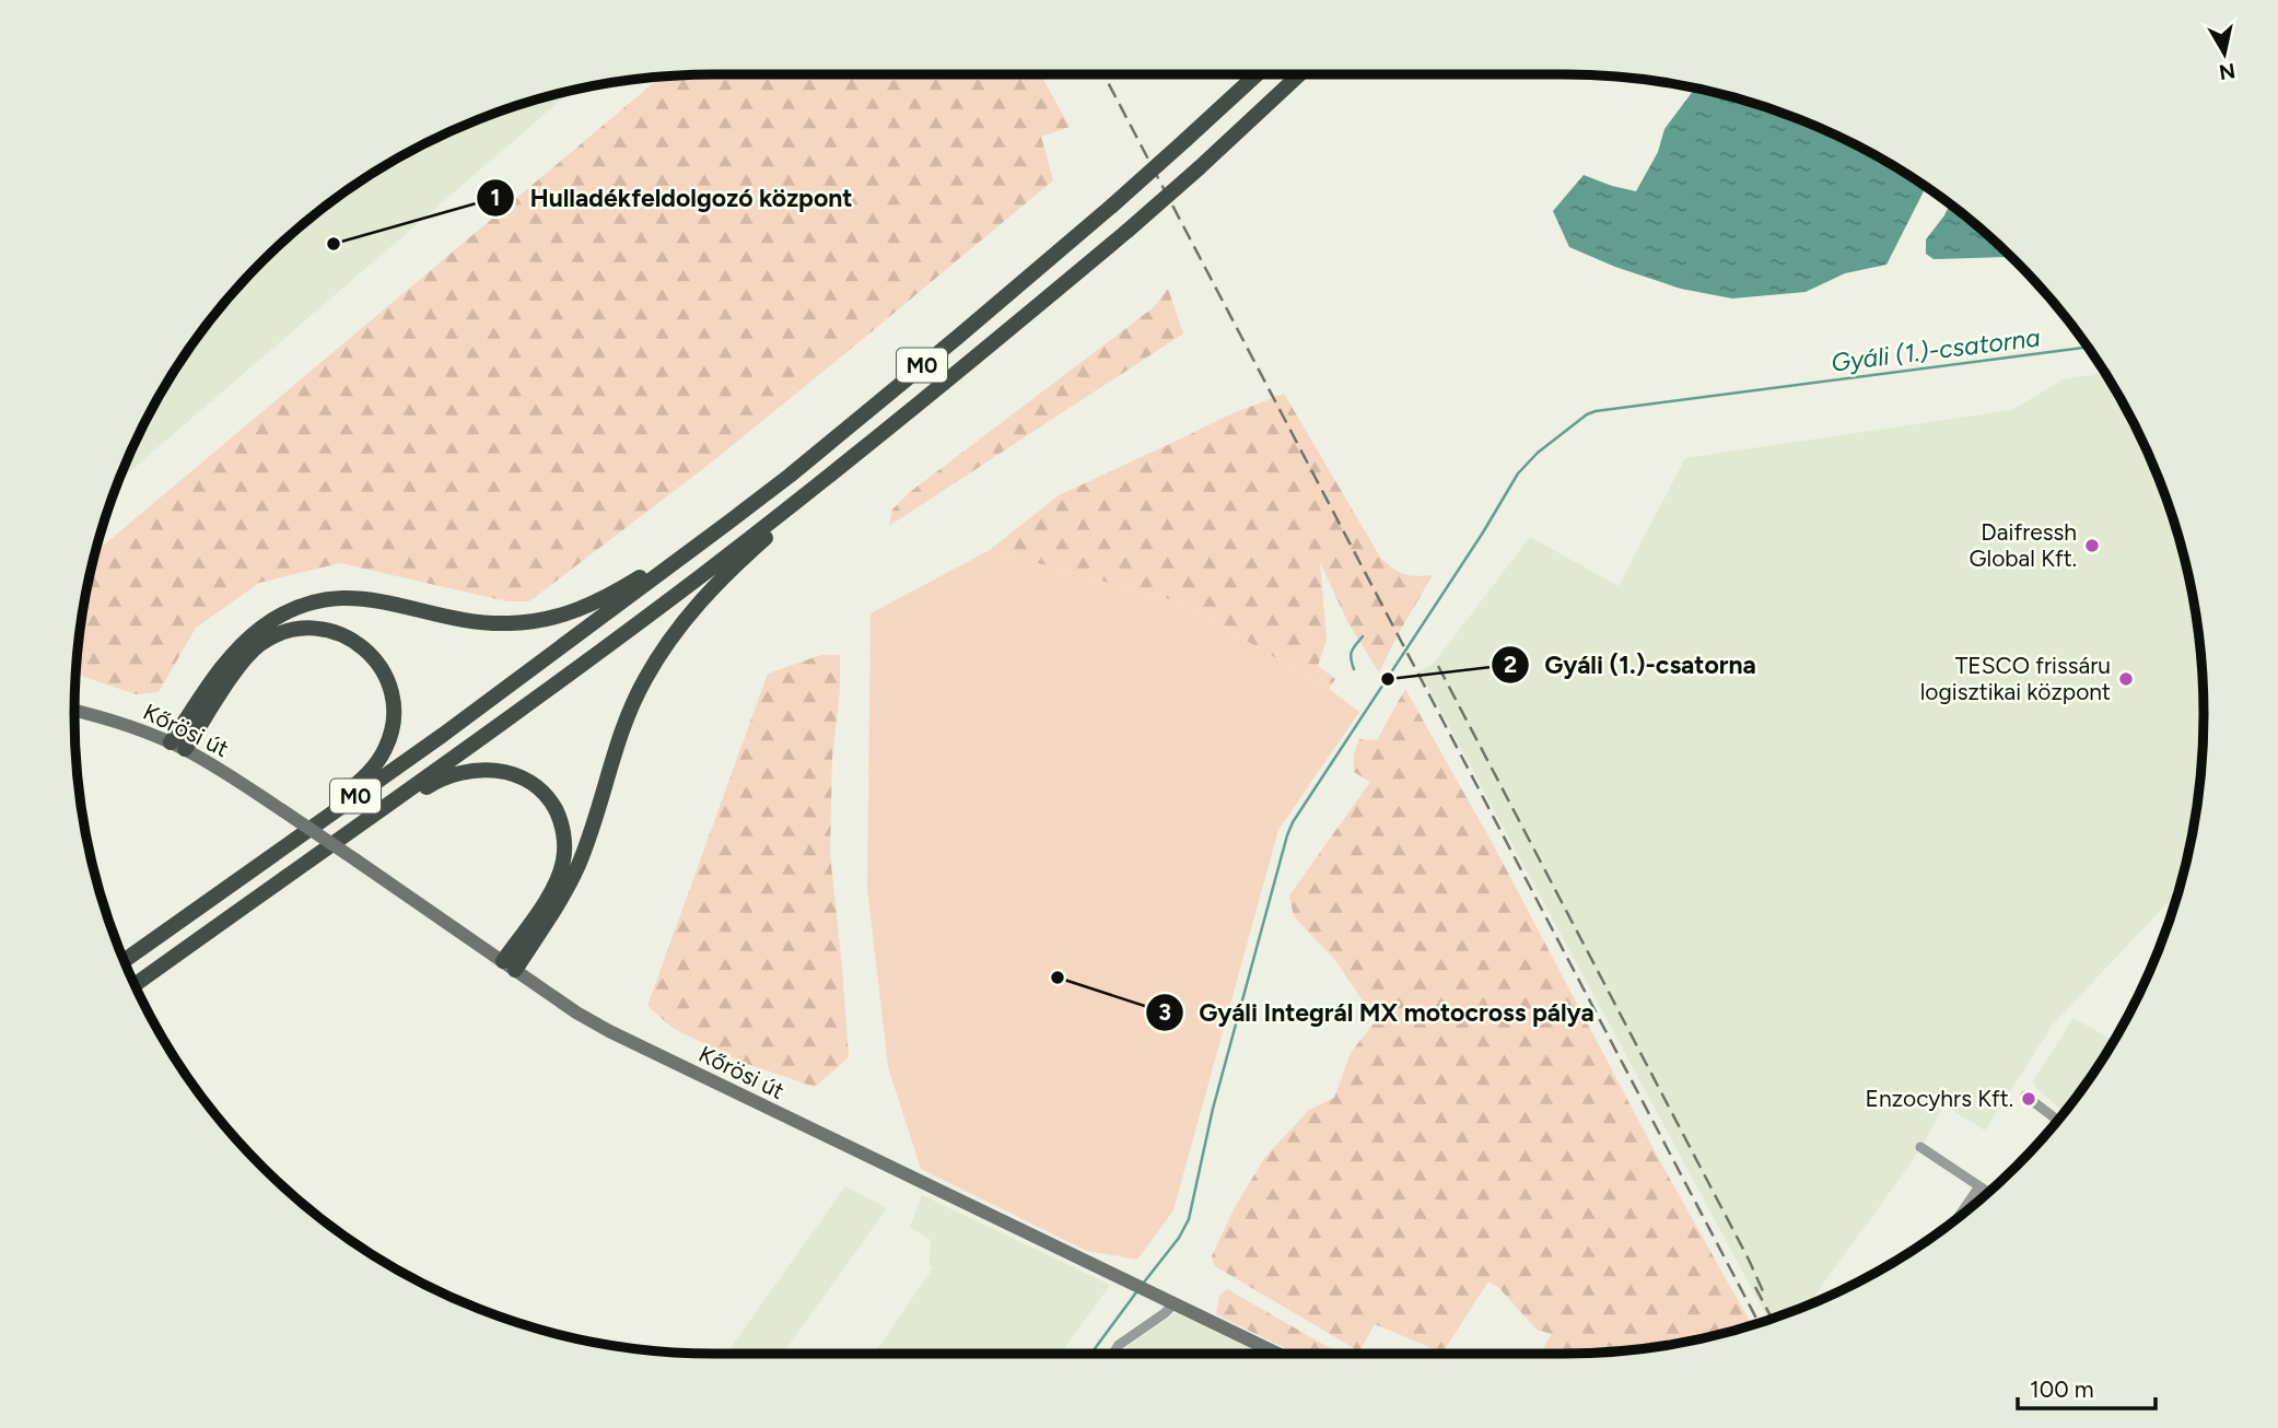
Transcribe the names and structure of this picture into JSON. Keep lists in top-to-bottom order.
{
  "streets": {
    "highway": ["M0"],
    "main road": ["Kőrösi út"]
  },
  "water": ["Gyáli (1.)-csatorna"],
  "places": [
    "Hulladékfeldolgozó központ",
    "Daifressh Global Kft.",
    "Gyáli (1.)-csatorna",
    "TESCO frissáru logisztikai központ",
    "Gyáli Integrál MX motocross pálya",
    "Enzocyhrs Kft."
  ],
  "scale_bar": "100 m",
  "north": "bottom"
}
